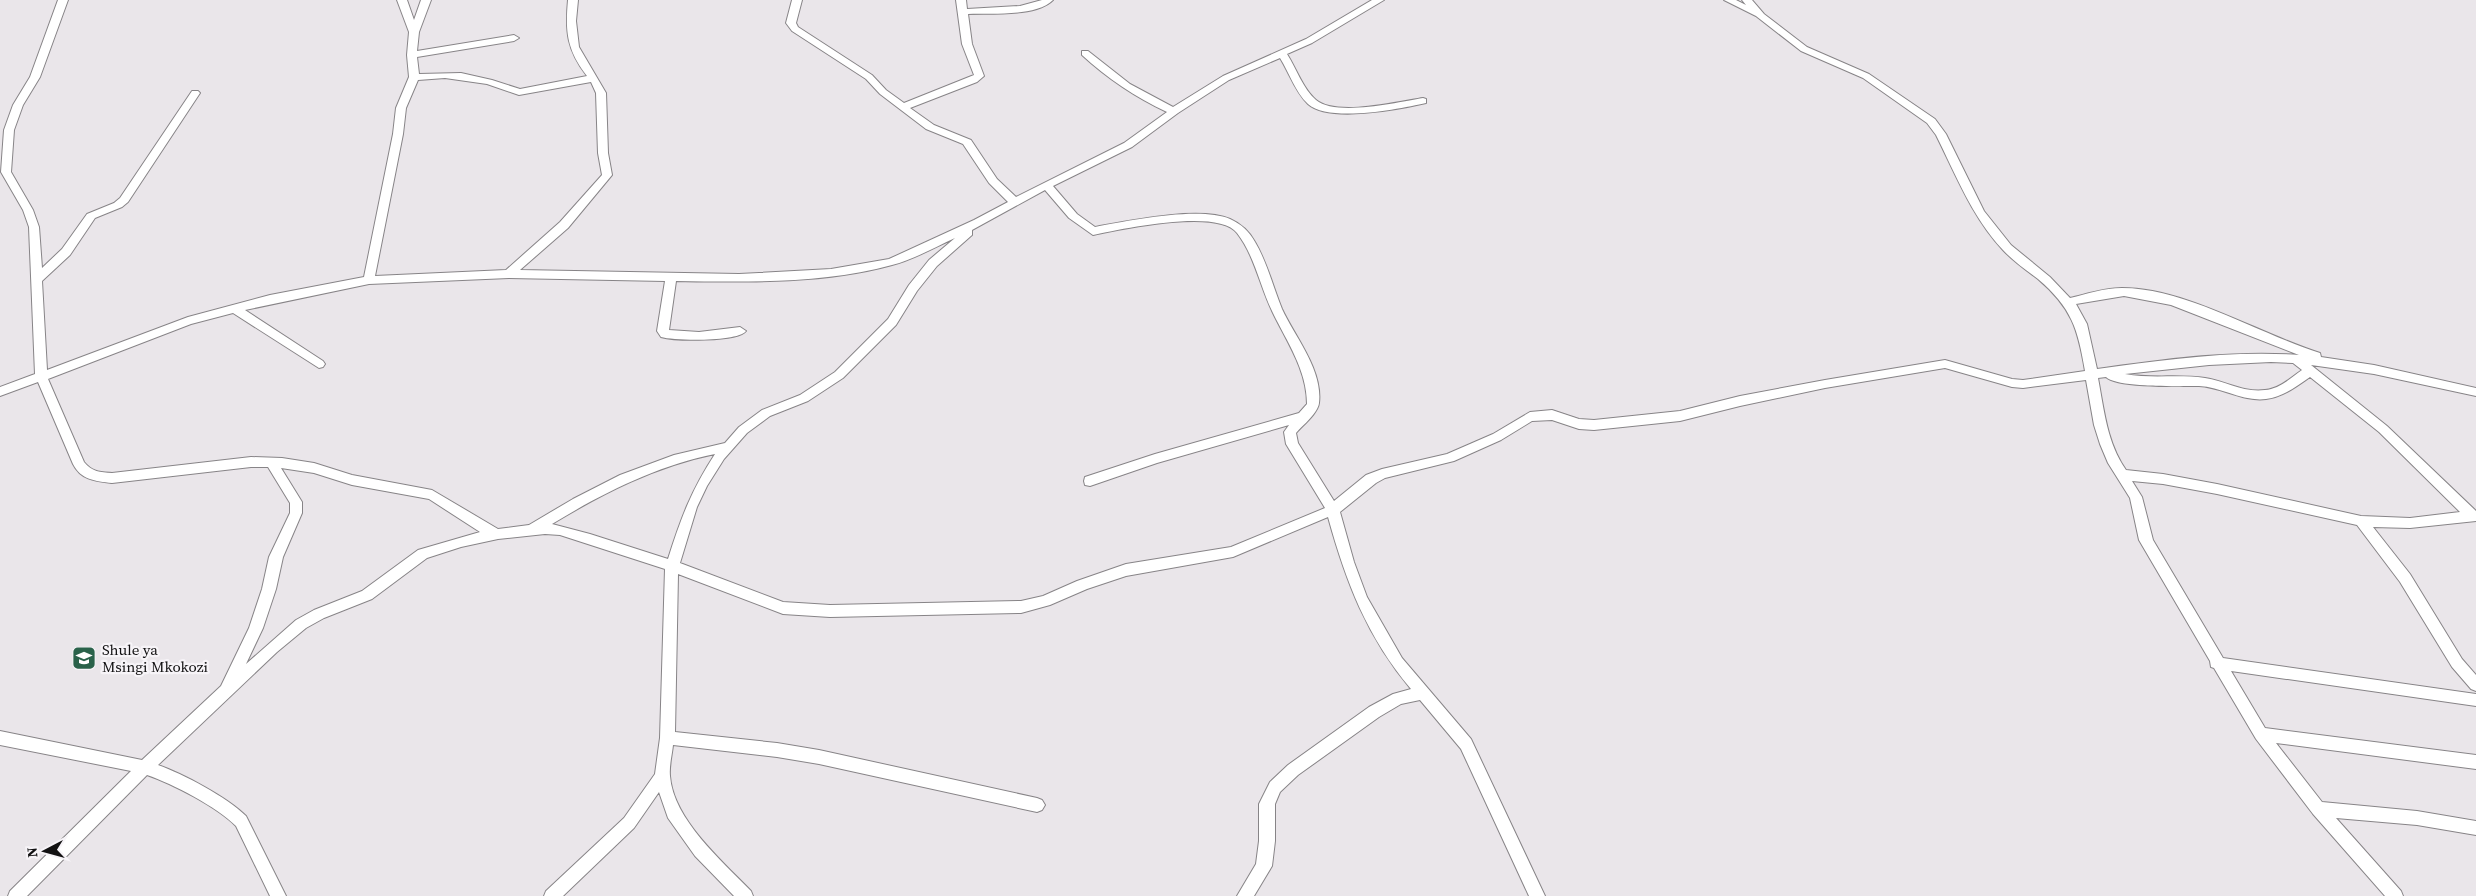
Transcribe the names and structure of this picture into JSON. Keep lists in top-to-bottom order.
{
  "places": {
    "school or university": ["Shule ya Msingi Mkokozi"]
  },
  "north": "left"
}
